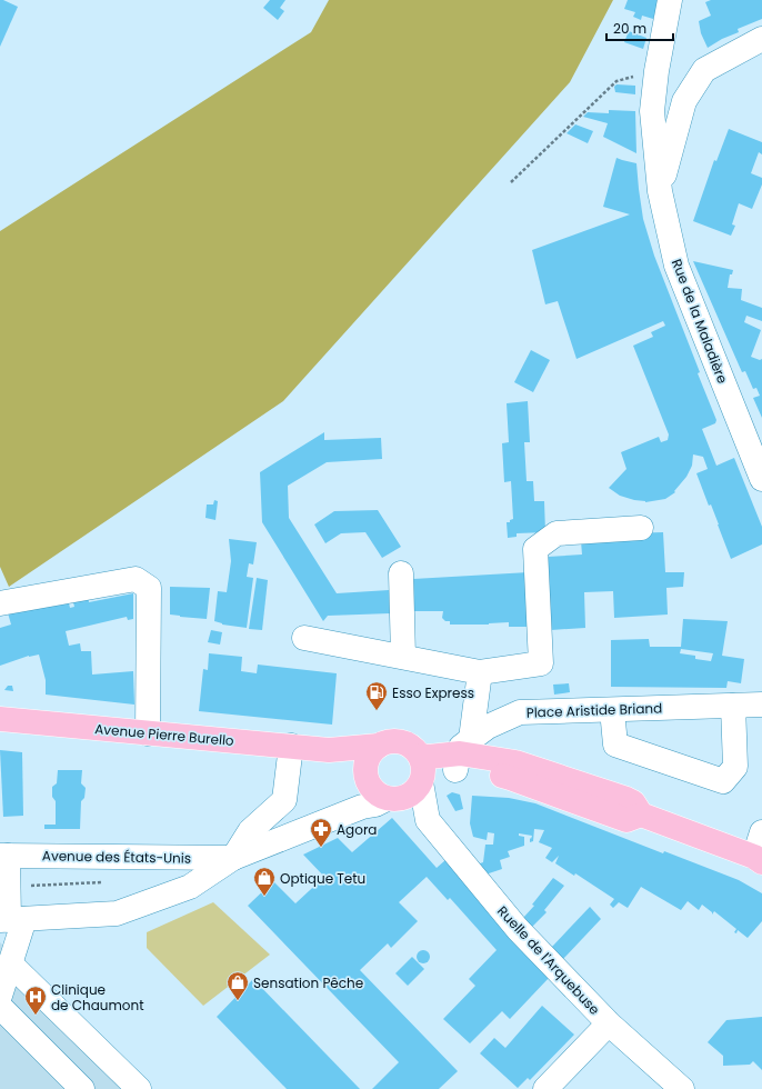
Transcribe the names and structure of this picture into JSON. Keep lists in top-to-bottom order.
{
  "streets": {
    "main road": ["Avenue Pierre Burello"],
    "street": [
      "Rue de la Maladière",
      "Place Aristide Briand",
      "Avenue des États-Unis",
      "Ruelle de l'Arquebuse"
    ]
  },
  "crossings": [
    ["Avenue Pierre Burello", "Avenue des États-Unis"],
    ["Avenue Pierre Burello", "Ruelle de l'Arquebuse"],
    ["Avenue des États-Unis", "Ruelle de l'Arquebuse"]
  ],
  "places": {
    "fuel station": ["Esso Express"],
    "pharmacy": ["Agora"],
    "shop": ["Optique Tetu", "Sensation Pêche"],
    "hospital": ["Clinique de Chaumont"]
  },
  "scale_bar": "20 m"
}
